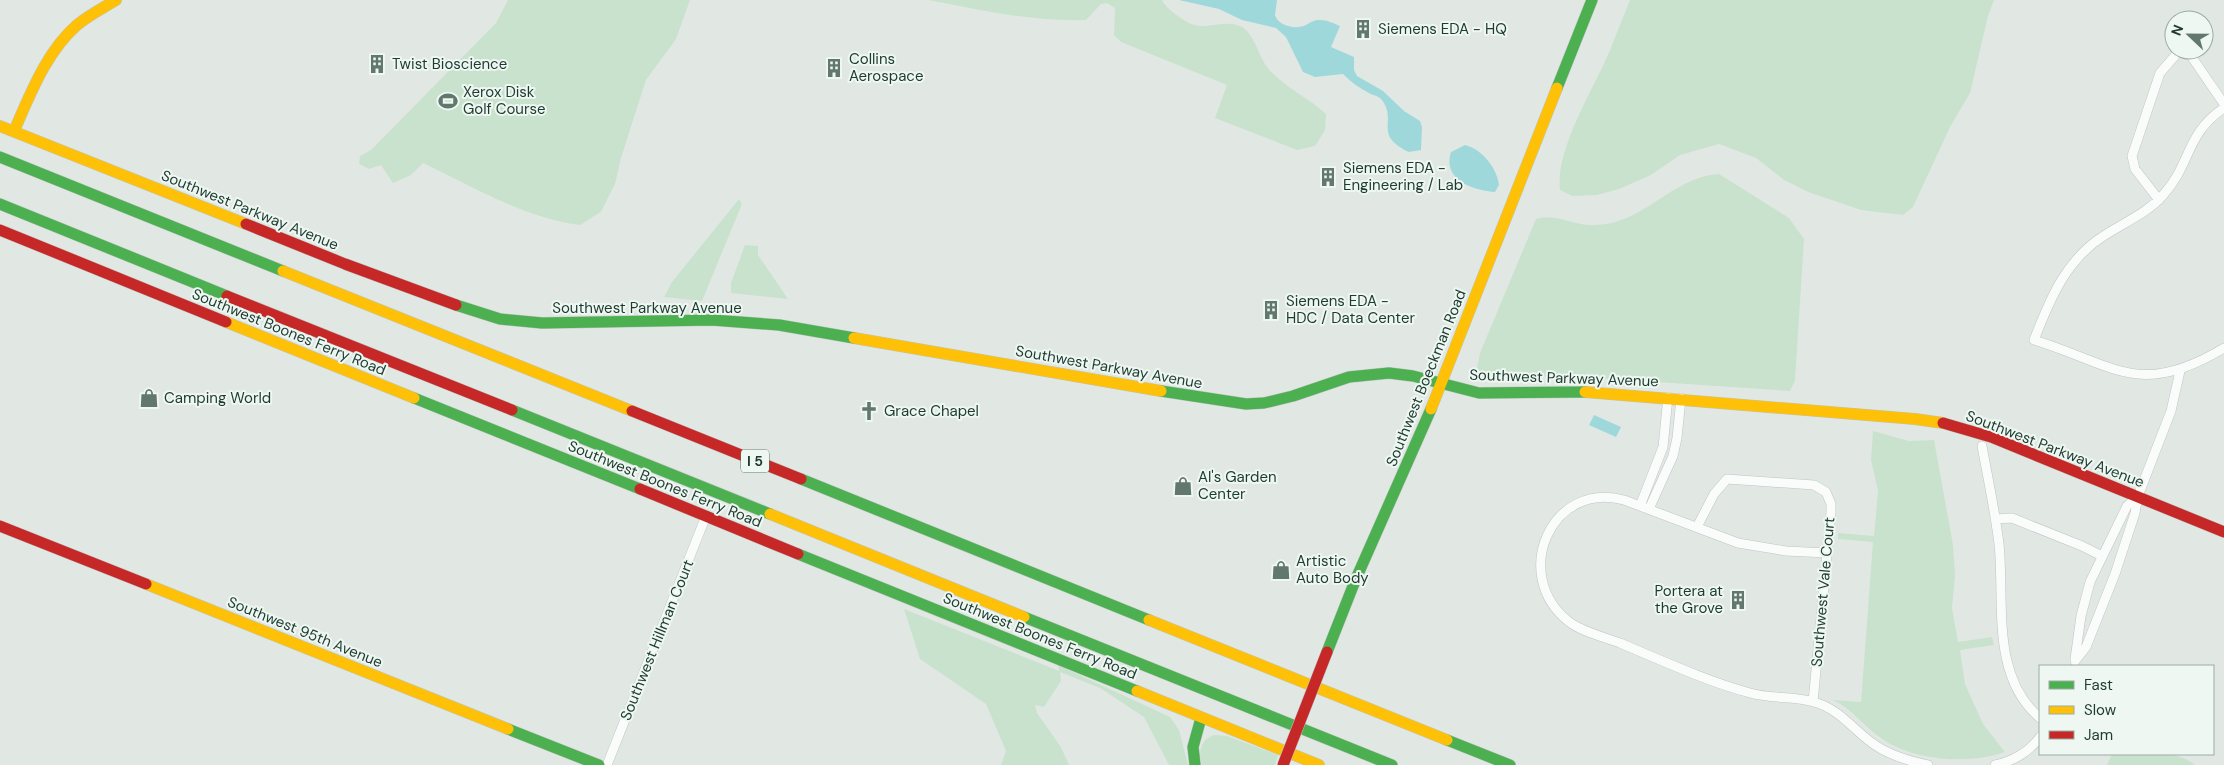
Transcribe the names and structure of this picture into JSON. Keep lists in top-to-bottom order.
{
  "streets": {
    "main road": [
      "Southwest Parkway Avenue",
      "Southwest Boones Ferry Road",
      "Southwest Boeckman Road",
      "I 5",
      "Southwest 95th Avenue"
    ],
    "street": ["Southwest Vale Court", "Southwest Hillman Court"]
  },
  "crossings": [
    ["Southwest Parkway Avenue", "Southwest Boeckman Road"],
    ["Southwest Boones Ferry Road", "Southwest Hillman Court"]
  ],
  "places": {
    "building": [
      "Siemens EDA - HQ",
      "Twist Bioscience",
      "Collins Aerospace",
      "Siemens EDA - Engineering / Lab",
      "Siemens EDA - HDC / Data Center",
      "Portera at the Grove"
    ],
    "sports": ["Xerox Disk Golf Course"],
    "shop": ["Camping World", "Al's Garden Center", "Artistic Auto Body"],
    "church": ["Grace Chapel"]
  },
  "legend": ["Fast", "Slow", "Jam"],
  "north": "left"
}
